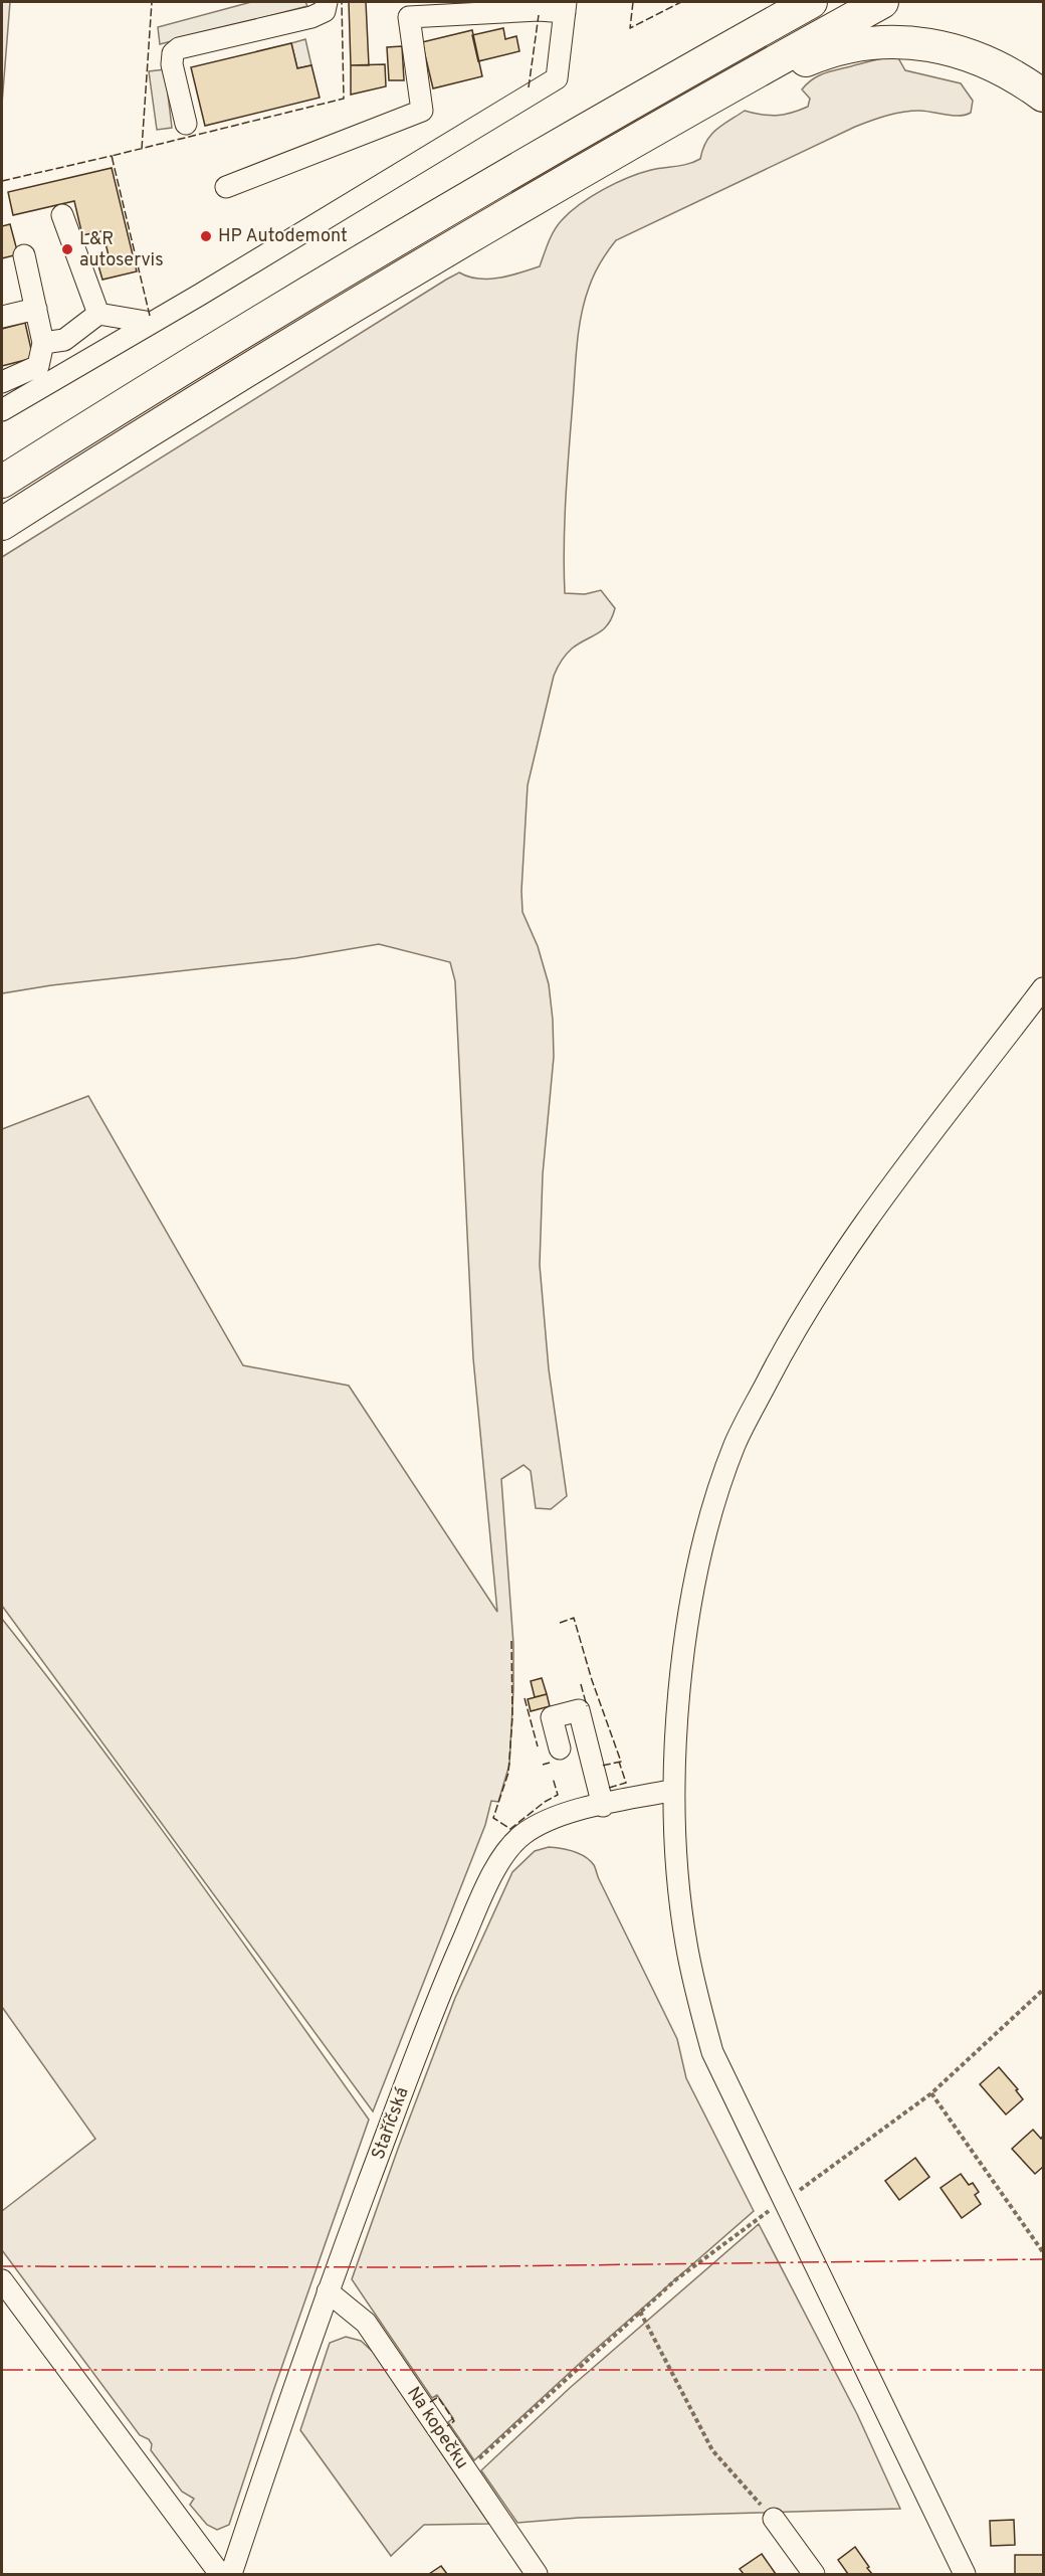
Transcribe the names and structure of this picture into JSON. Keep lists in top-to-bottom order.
{
  "streets": {
    "street": ["Staříčská", "Na kopečku"]
  },
  "crossings": [
    ["Staříčská", "Na kopečku"]
  ],
  "places": ["HP Autodemont", "L&R autoservis"]
}
